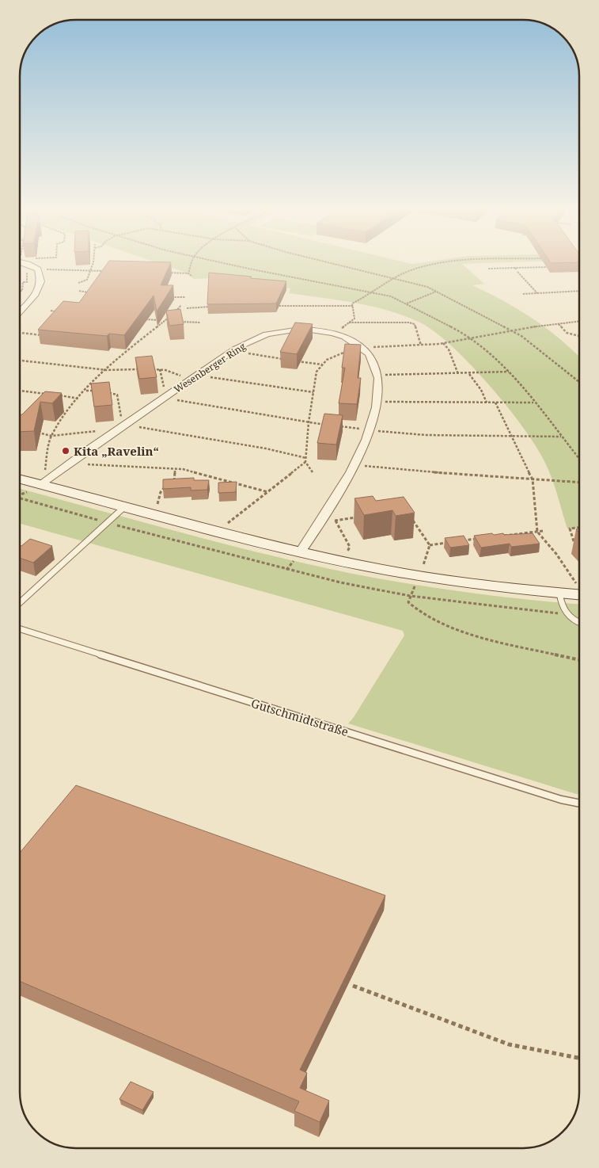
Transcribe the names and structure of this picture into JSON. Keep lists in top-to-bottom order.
{
  "streets": {
    "street": ["Wesenberger Ring"],
    "lane": ["Gutschmidtstraße"]
  },
  "places": ["Kita „Ravelin“"]
}
